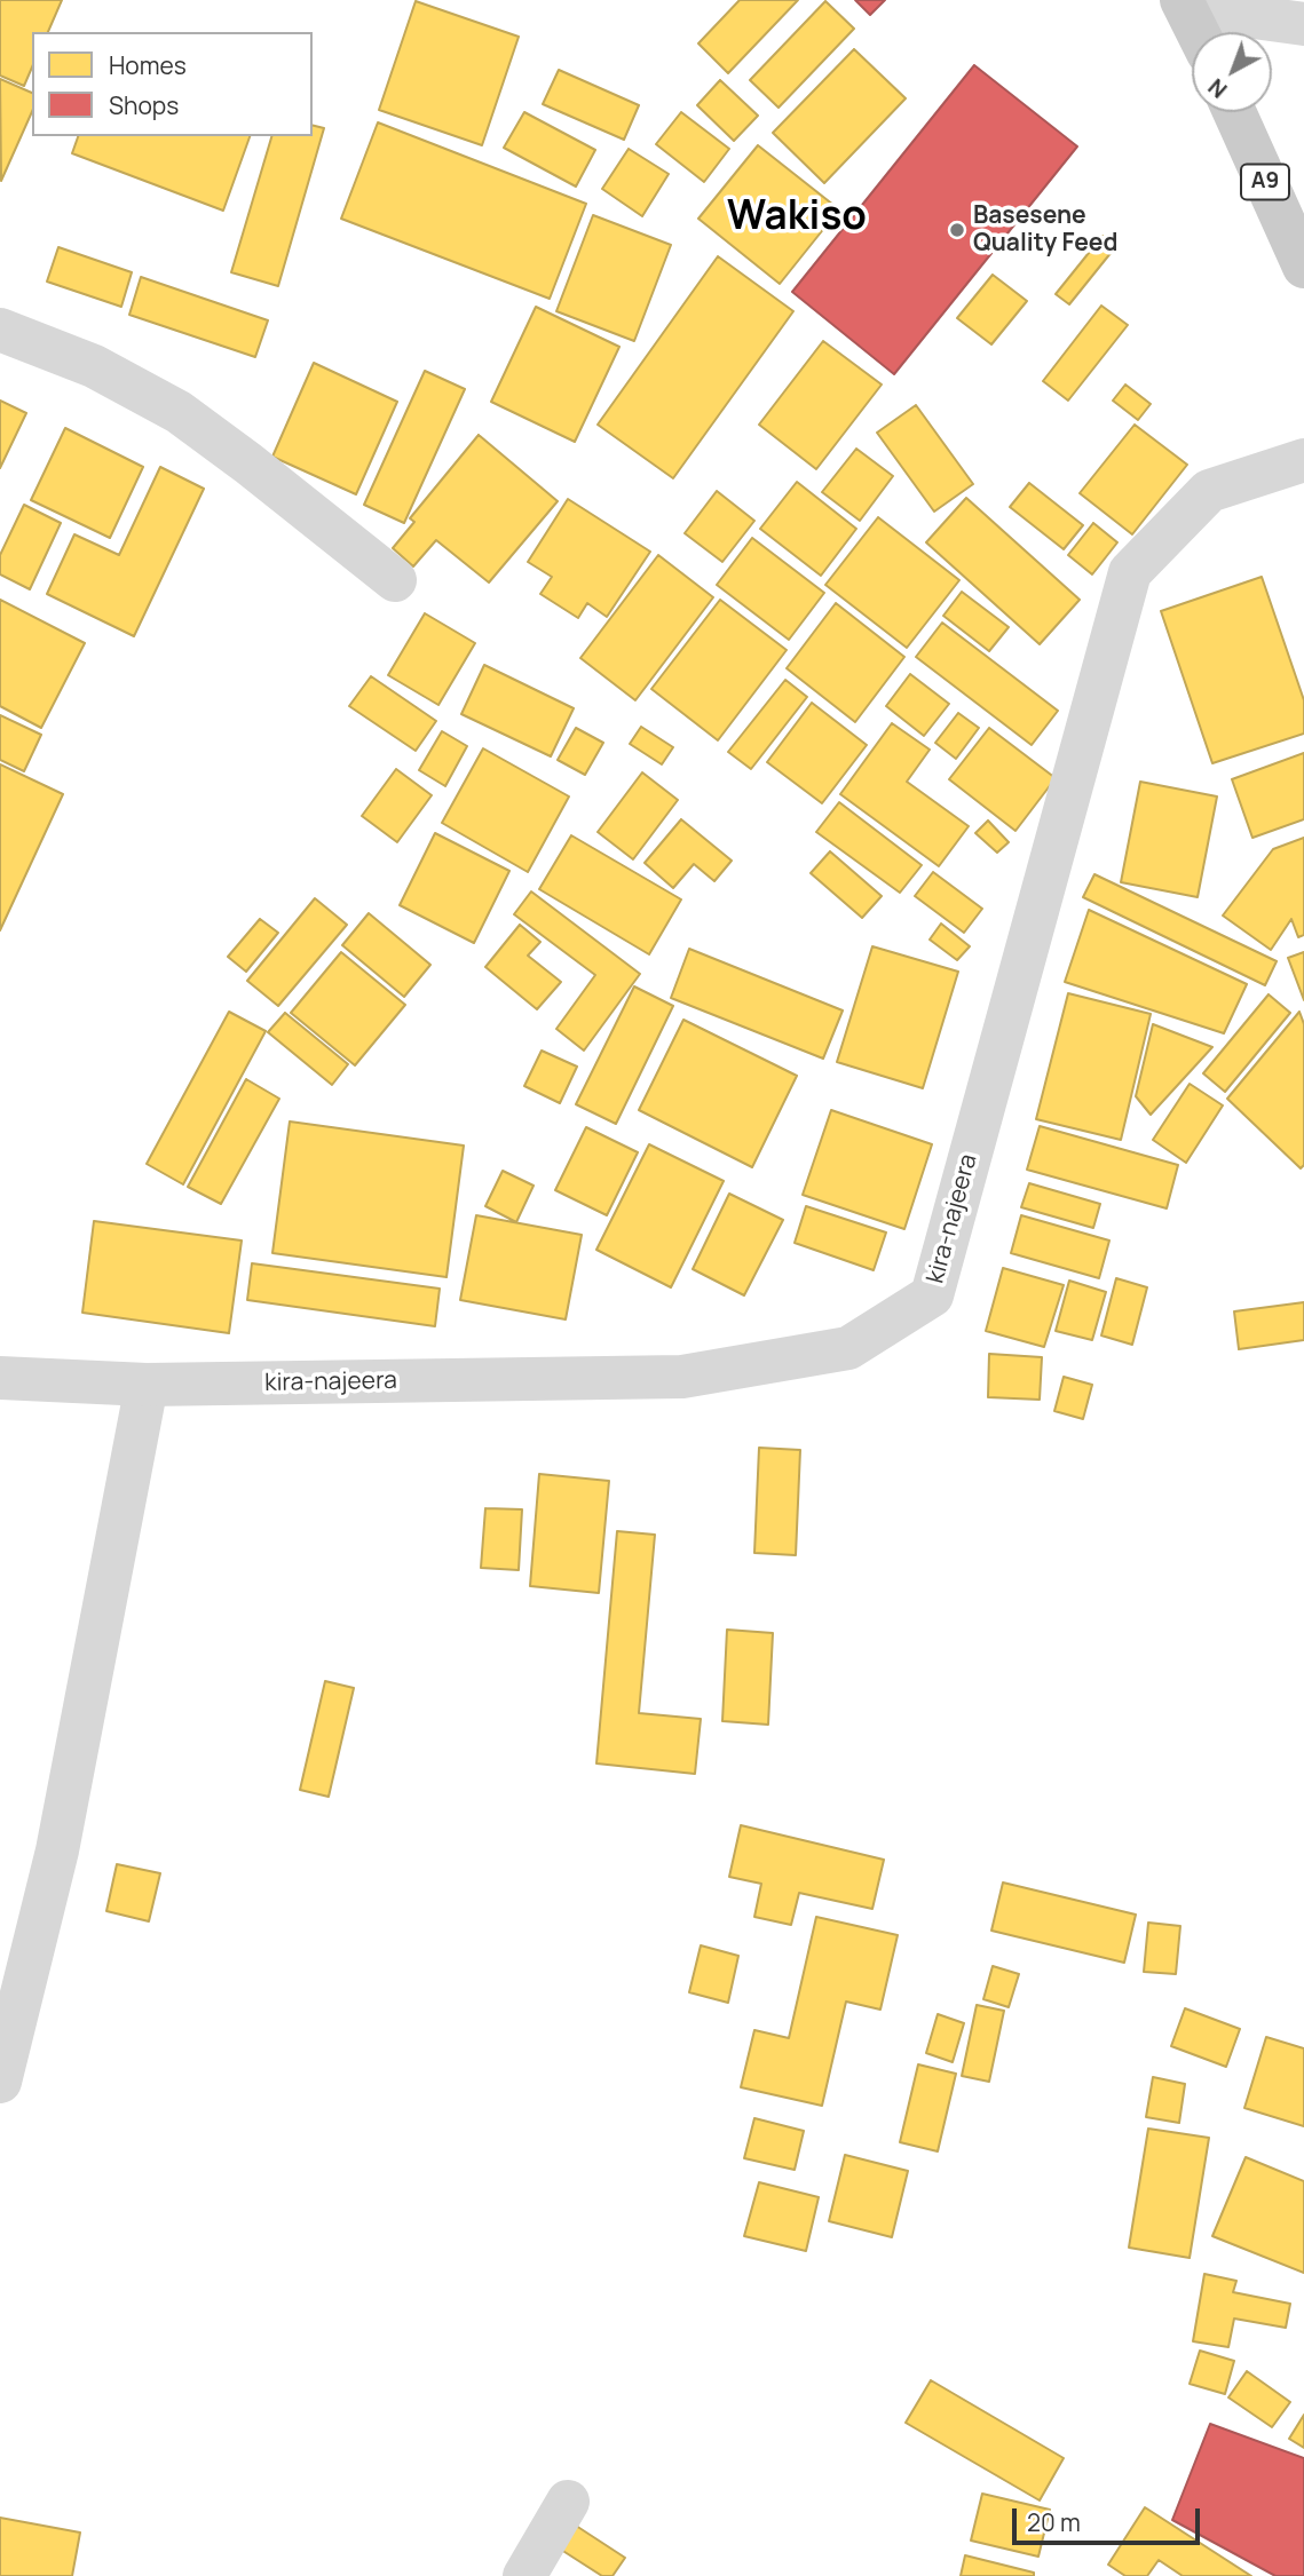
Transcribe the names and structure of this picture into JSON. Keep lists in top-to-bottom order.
{
  "streets": {
    "main road": ["A9"],
    "street": ["kira-najeera"]
  },
  "districts": ["Wakiso"],
  "places": ["Basesene Quality Feed"],
  "legend": ["Homes", "Shops"],
  "scale_bar": "20 m",
  "north": "bottom left"
}
